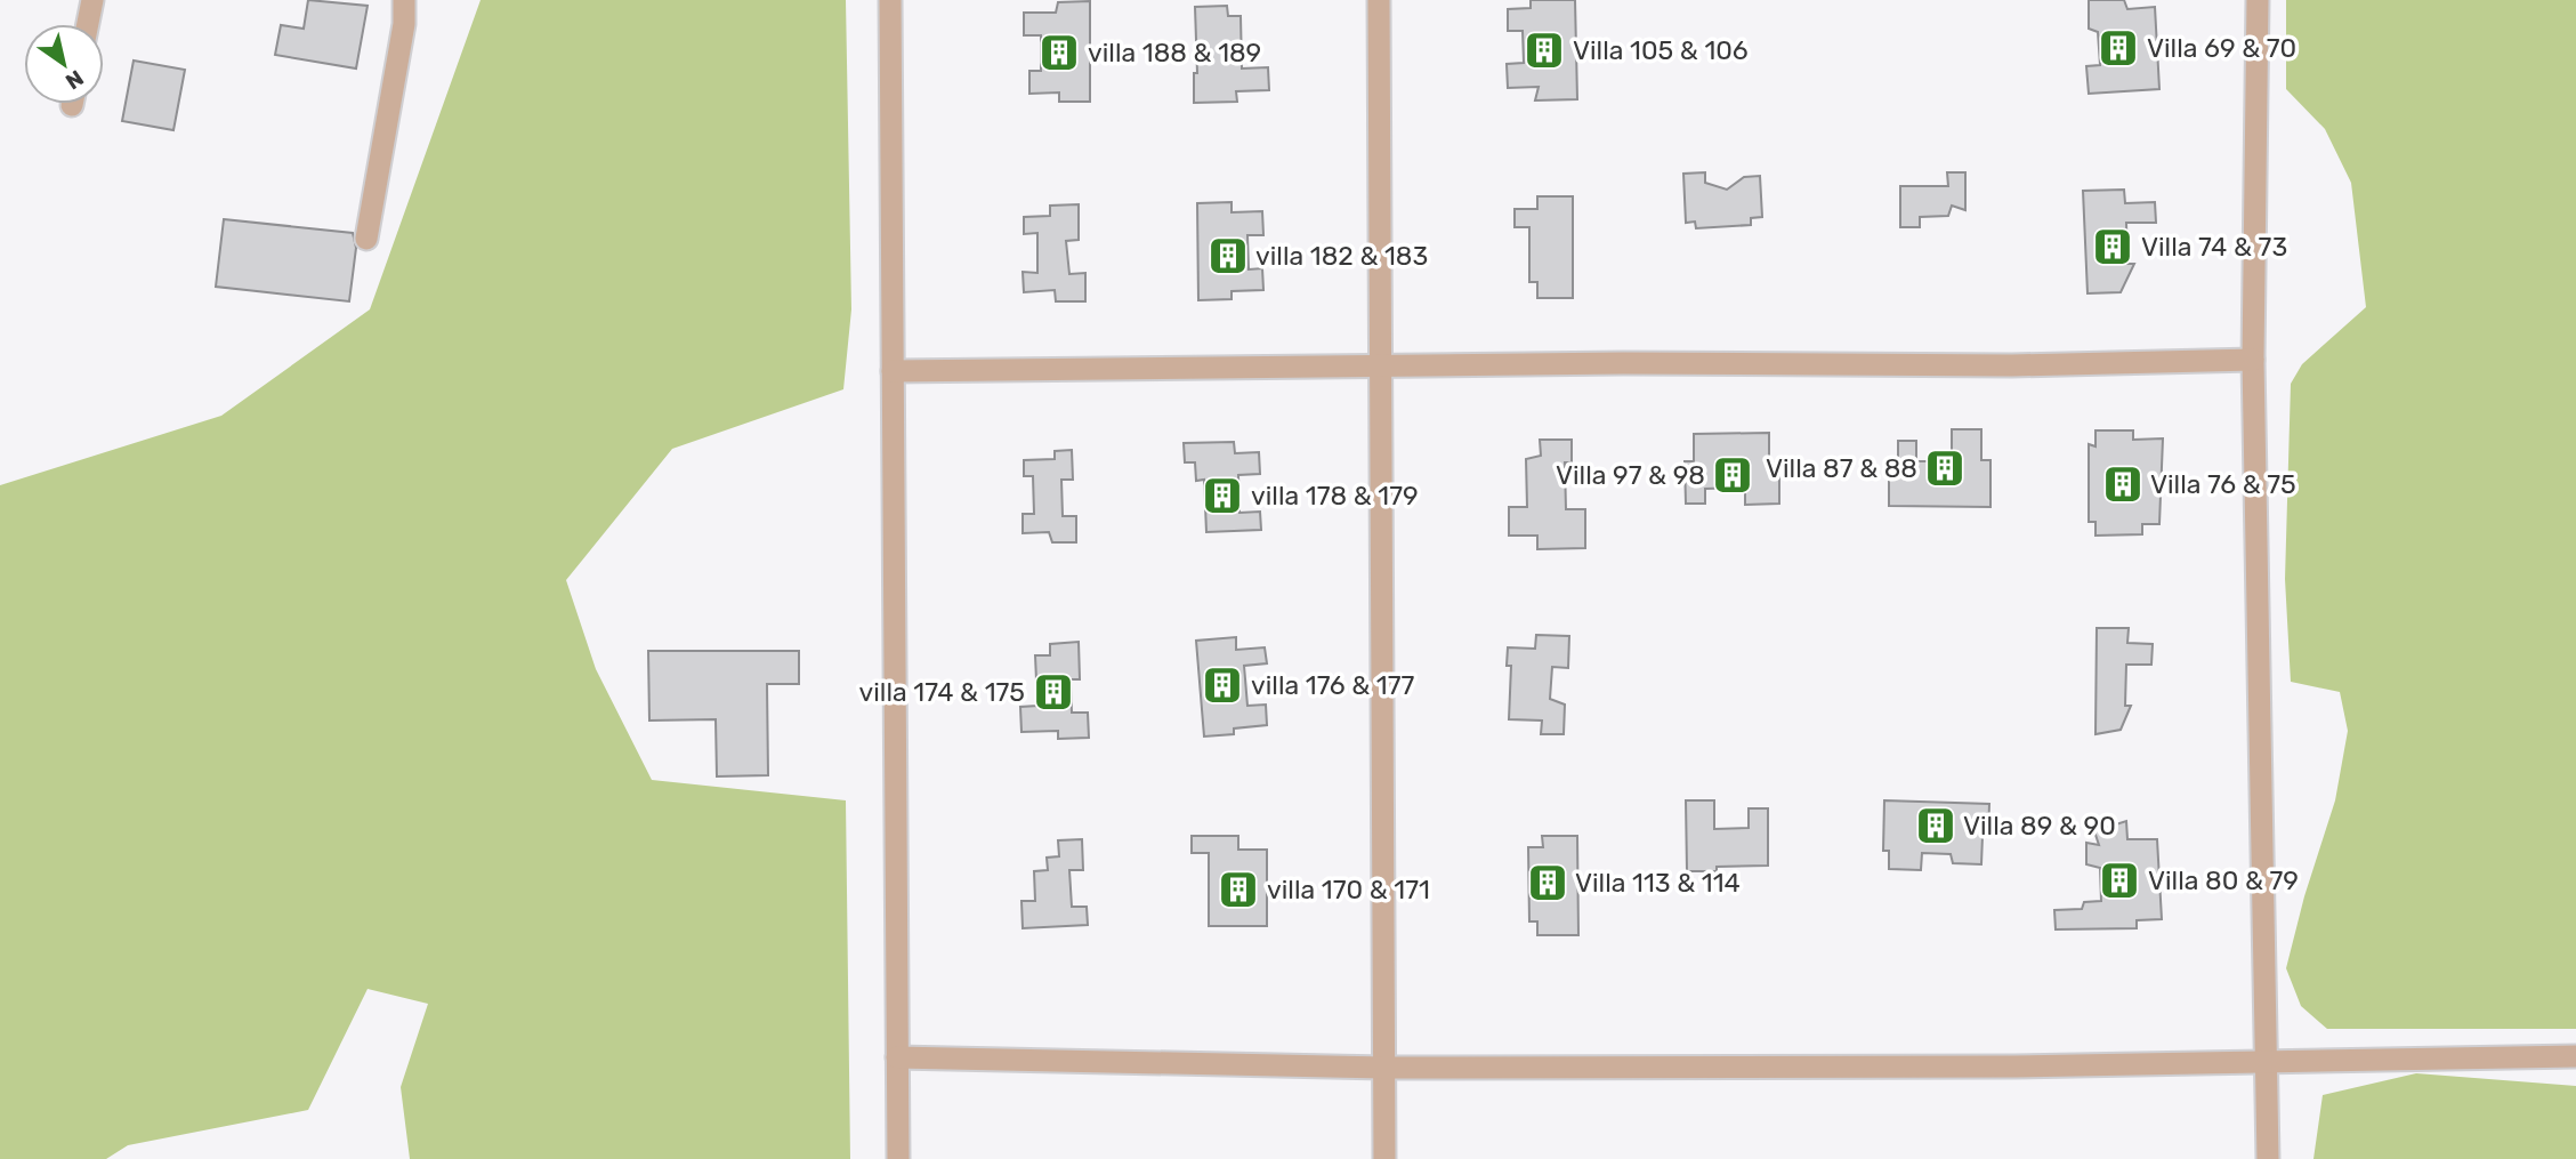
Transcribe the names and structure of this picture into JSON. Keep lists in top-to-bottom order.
{
  "places": {
    "building": [
      "Villa 69 & 70",
      "Villa 105 & 106",
      "villa 188 & 189",
      "Villa 74 & 73",
      "villa 182 & 183",
      "Villa 87 & 88",
      "Villa 97 & 98",
      "Villa 76 & 75",
      "villa 178 & 179",
      "villa 176 & 177",
      "villa 174 & 175",
      "Villa 89 & 90",
      "Villa 80 & 79",
      "Villa 113 & 114",
      "villa 170 & 171"
    ]
  },
  "north": "bottom right"
}
